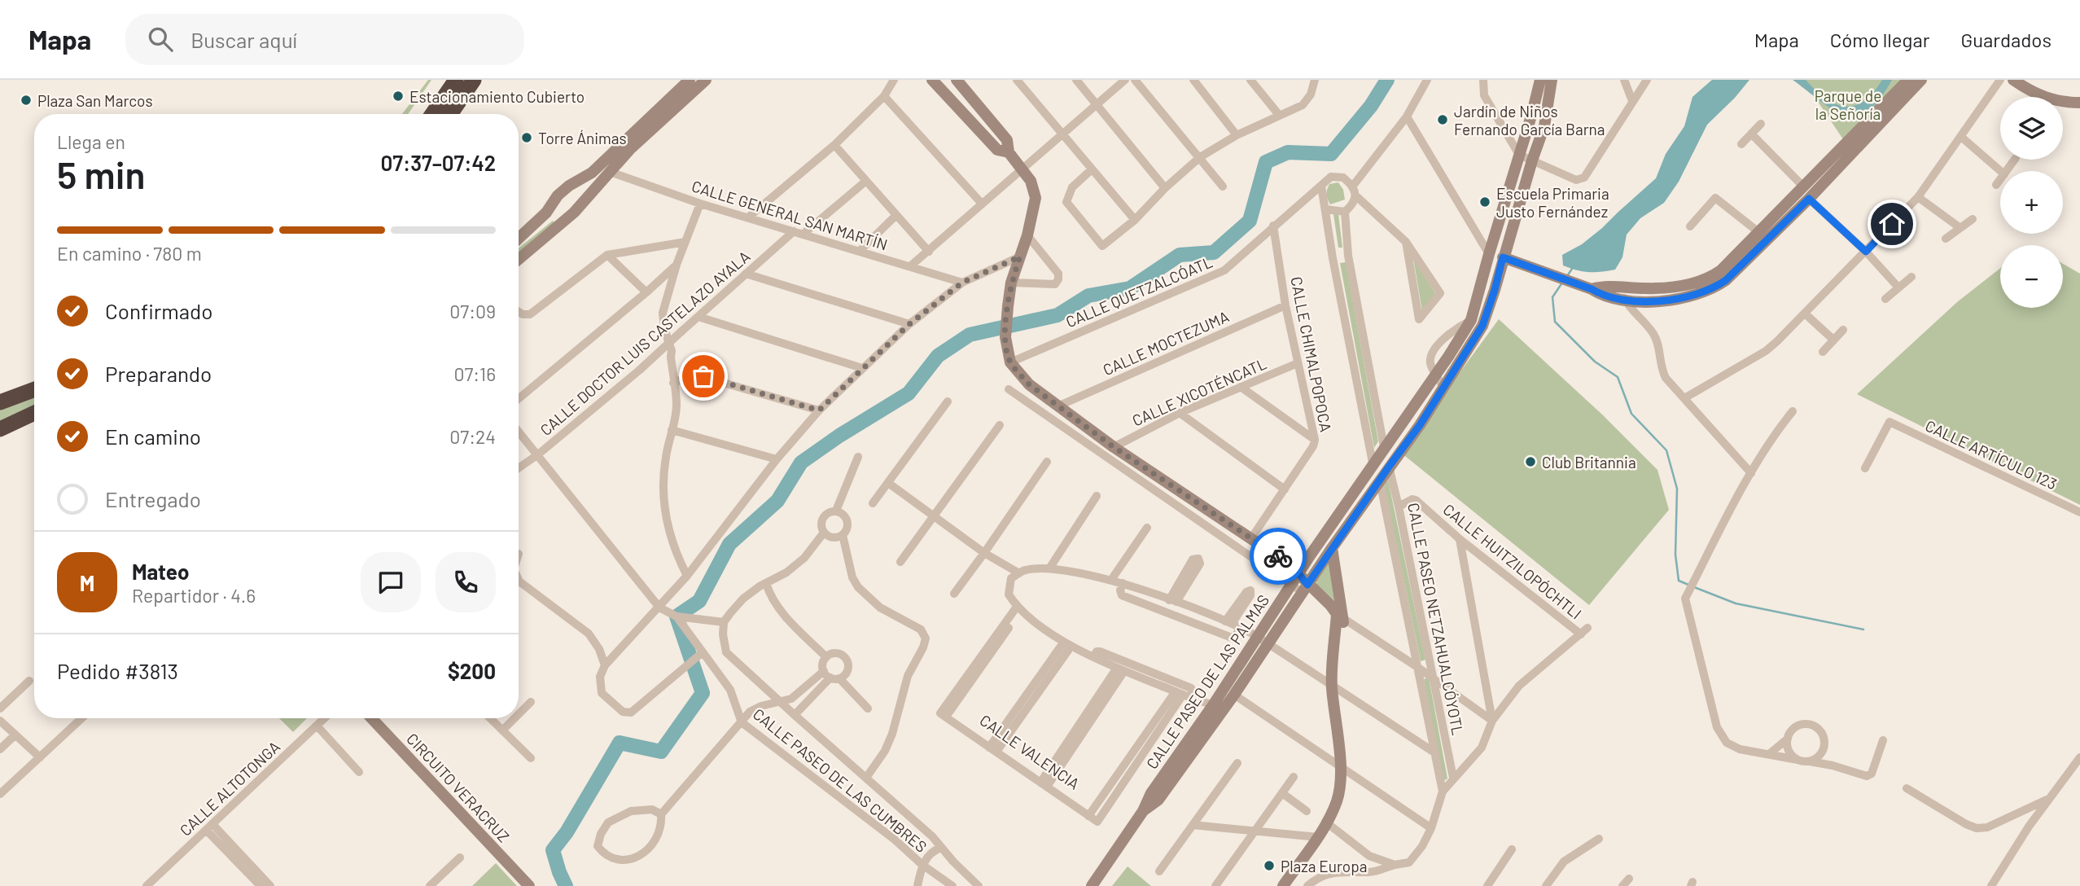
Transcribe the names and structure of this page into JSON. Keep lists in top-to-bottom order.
{
  "streets": {
    "street": [
      "CALLE GENERAL SAN MARTÍN",
      "CALLE QUETZALCÓATL",
      "CALLE DOCTOR LUIS CASTELAZO AYALA",
      "CALLE MOCTEZUMA",
      "CALLE CHIMALPOPOCA",
      "CALLE XICOTÉNCATL",
      "CALLE ARTÍCULO 123",
      "CALLE HUITZILOPÓCHTLI",
      "CALLE PASEO NETZAHUALCÓYOTL",
      "CALLE PASEO DE LAS PALMAS",
      "CALLE VALENCIA",
      "CALLE PASEO DE LAS CUMBRES",
      "CIRCUITO VERACRUZ",
      "CALLE ALTOTONGA"
    ]
  },
  "crossings": [
    ["CALLE GENERAL SAN MARTÍN", "CALLE DOCTOR LUIS CASTELAZO AYALA"],
    ["CALLE QUETZALCÓATL", "CALLE CHIMALPOPOCA"],
    ["CALLE MOCTEZUMA", "CALLE CHIMALPOPOCA"],
    ["CALLE CHIMALPOPOCA", "CALLE XICOTÉNCATL"],
    ["CALLE HUITZILOPÓCHTLI", "CALLE PASEO NETZAHUALCÓYOTL"],
    ["CALLE PASEO NETZAHUALCÓYOTL", "CALLE PASEO DE LAS PALMAS"]
  ],
  "parks": ["Parque de la Señoría"],
  "places": [
    "Estacionamiento Cubierto",
    "Plaza San Marcos",
    "Jardín de Niños Fernando García Barna",
    "Torre Ánimas",
    "Escuela Primaria Justo Fernández",
    "Club Britannia",
    "Plaza Europa"
  ],
  "page": {
    "header": "Mapa",
    "search": "Buscar aquí",
    "nav": ["Mapa", "Cómo llegar", "Guardados"],
    "map_buttons": ["+", "−"],
    "heading": ["5 min", "Llega en", "07:37–07:42"],
    "panel": [
      "Mateo",
      "Repartidor · 4.6",
      "Pedido #3813",
      "$200"
    ],
    "bar": "En camino · 780 m",
    "list": [
      ["Confirmado", "07:09"],
      ["Preparando", "07:16"],
      ["En camino", "07:24"],
      "Entregado"
    ],
    "round": "M"
  }
}
